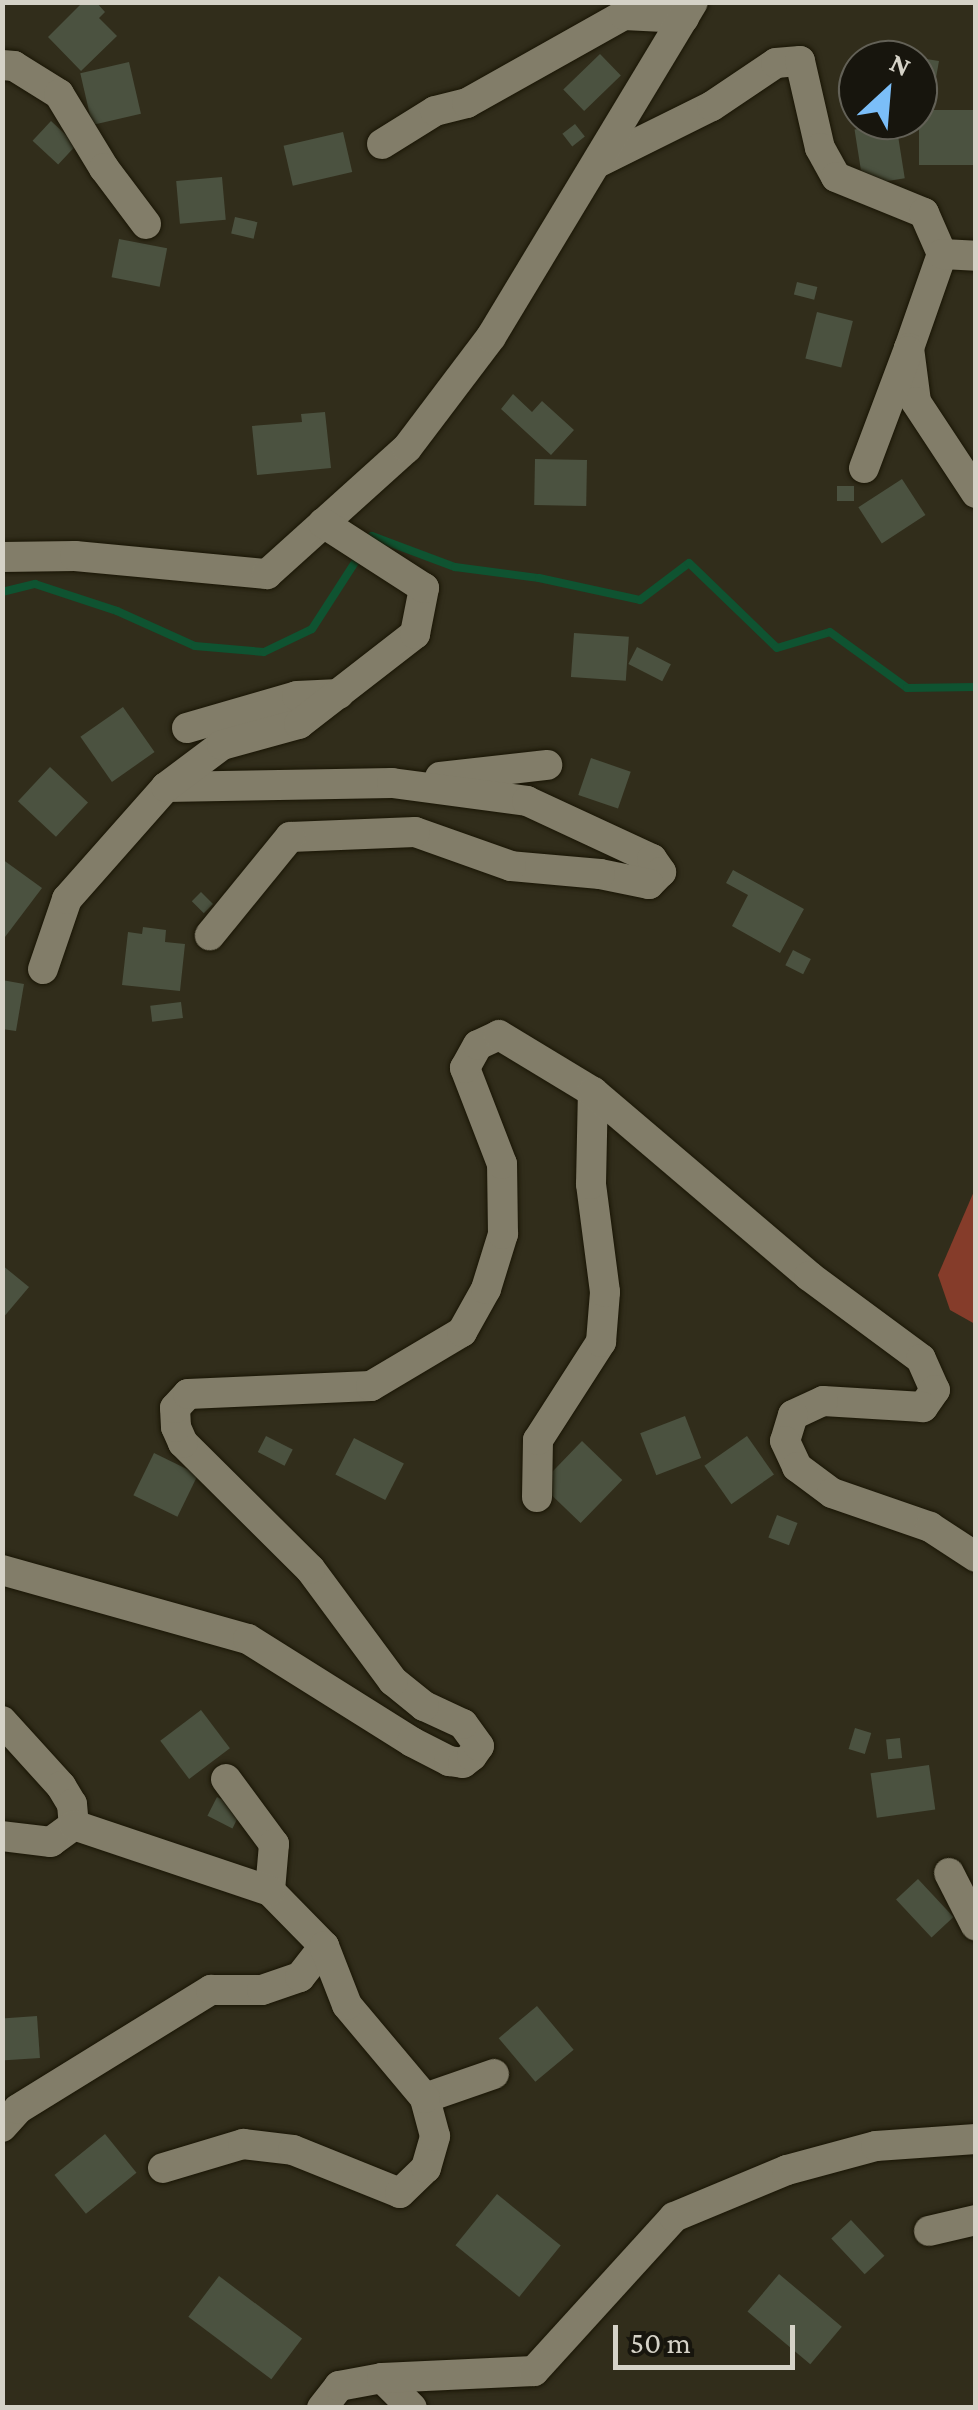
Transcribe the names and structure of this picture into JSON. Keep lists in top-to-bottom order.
{
  "scale_bar": "50 m",
  "north": "top right"
}
